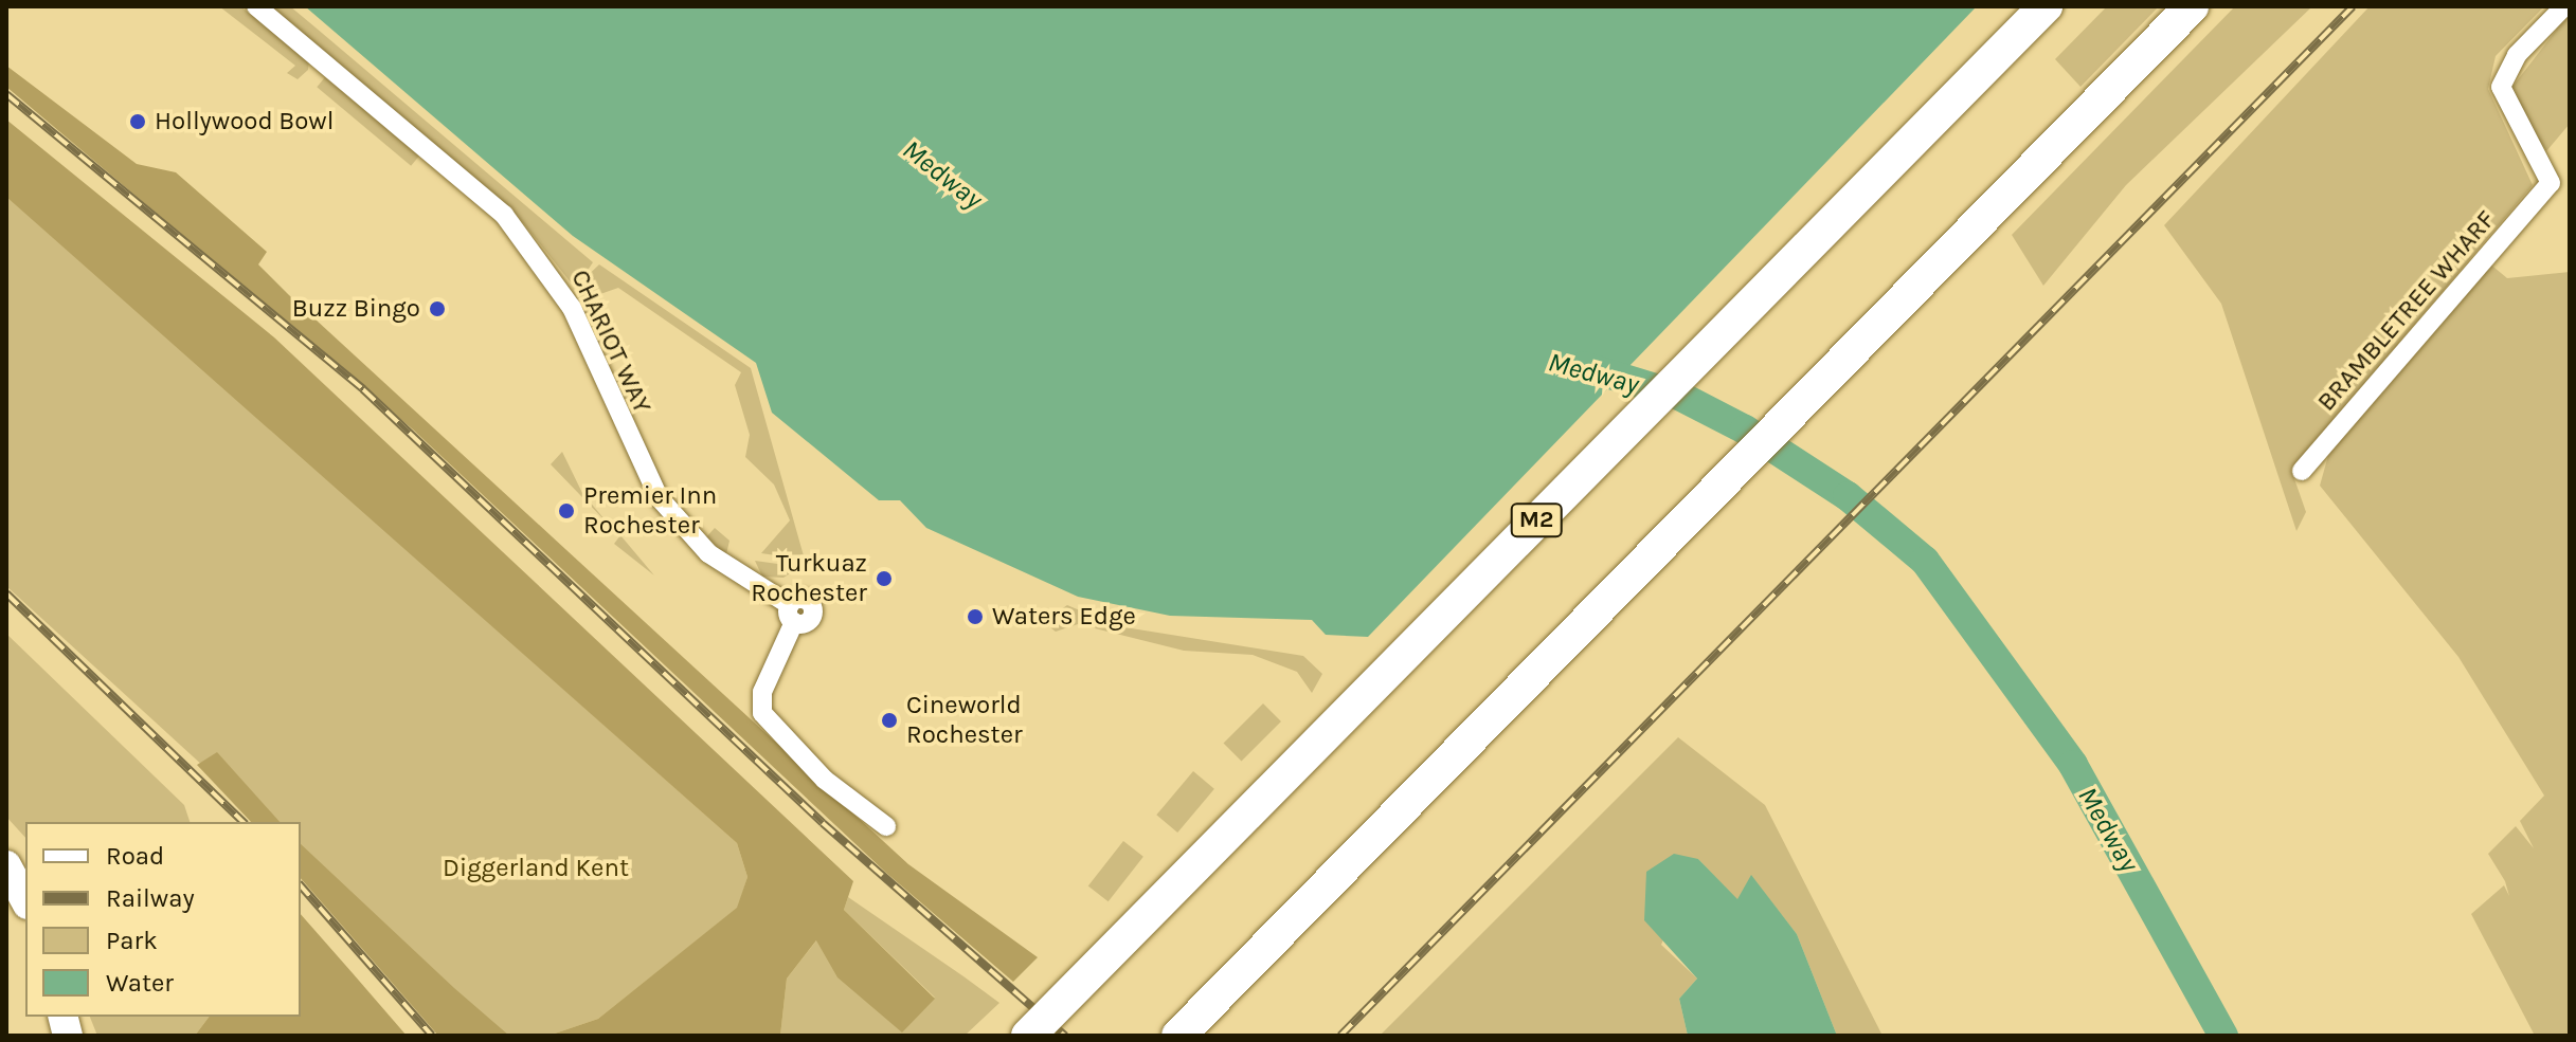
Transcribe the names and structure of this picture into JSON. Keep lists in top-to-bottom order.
{
  "streets": {
    "highway": ["M2"],
    "street": ["BRAMBLETREE WHARF", "CHARIOT WAY"]
  },
  "water": ["Medway"],
  "parks": ["Diggerland Kent"],
  "places": [
    "Hollywood Bowl",
    "Buzz Bingo",
    "Premier Inn Rochester",
    "Turkuaz Rochester",
    "Waters Edge",
    "Cineworld Rochester"
  ],
  "legend": [
    "Road",
    "Railway",
    "Park",
    "Water"
  ]
}
